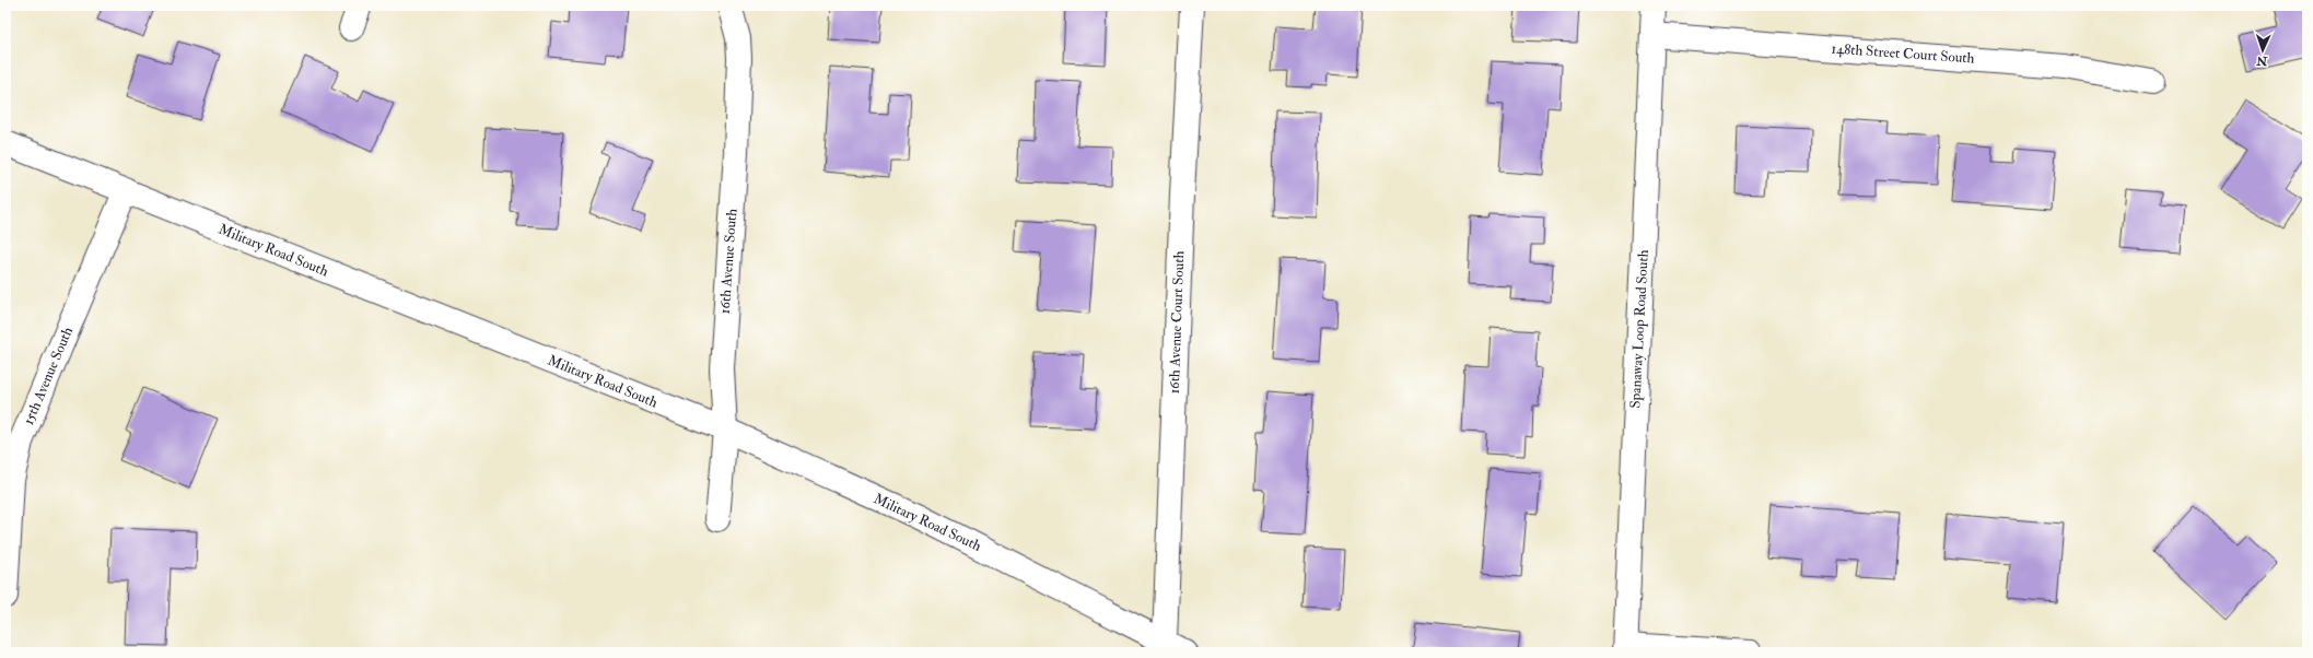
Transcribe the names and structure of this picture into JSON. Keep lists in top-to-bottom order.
{
  "streets": {
    "street": [
      "148th Street Court South",
      "Military Road South",
      "16th Avenue South",
      "16th Avenue Court South",
      "Spanaway Loop Road South",
      "15th Avenue South"
    ]
  },
  "crossings": [
    ["148th Street Court South", "Spanaway Loop Road South"],
    ["Military Road South", "16th Avenue South"],
    ["Military Road South", "16th Avenue Court South"],
    ["Military Road South", "15th Avenue South"]
  ],
  "north": "bottom"
}
